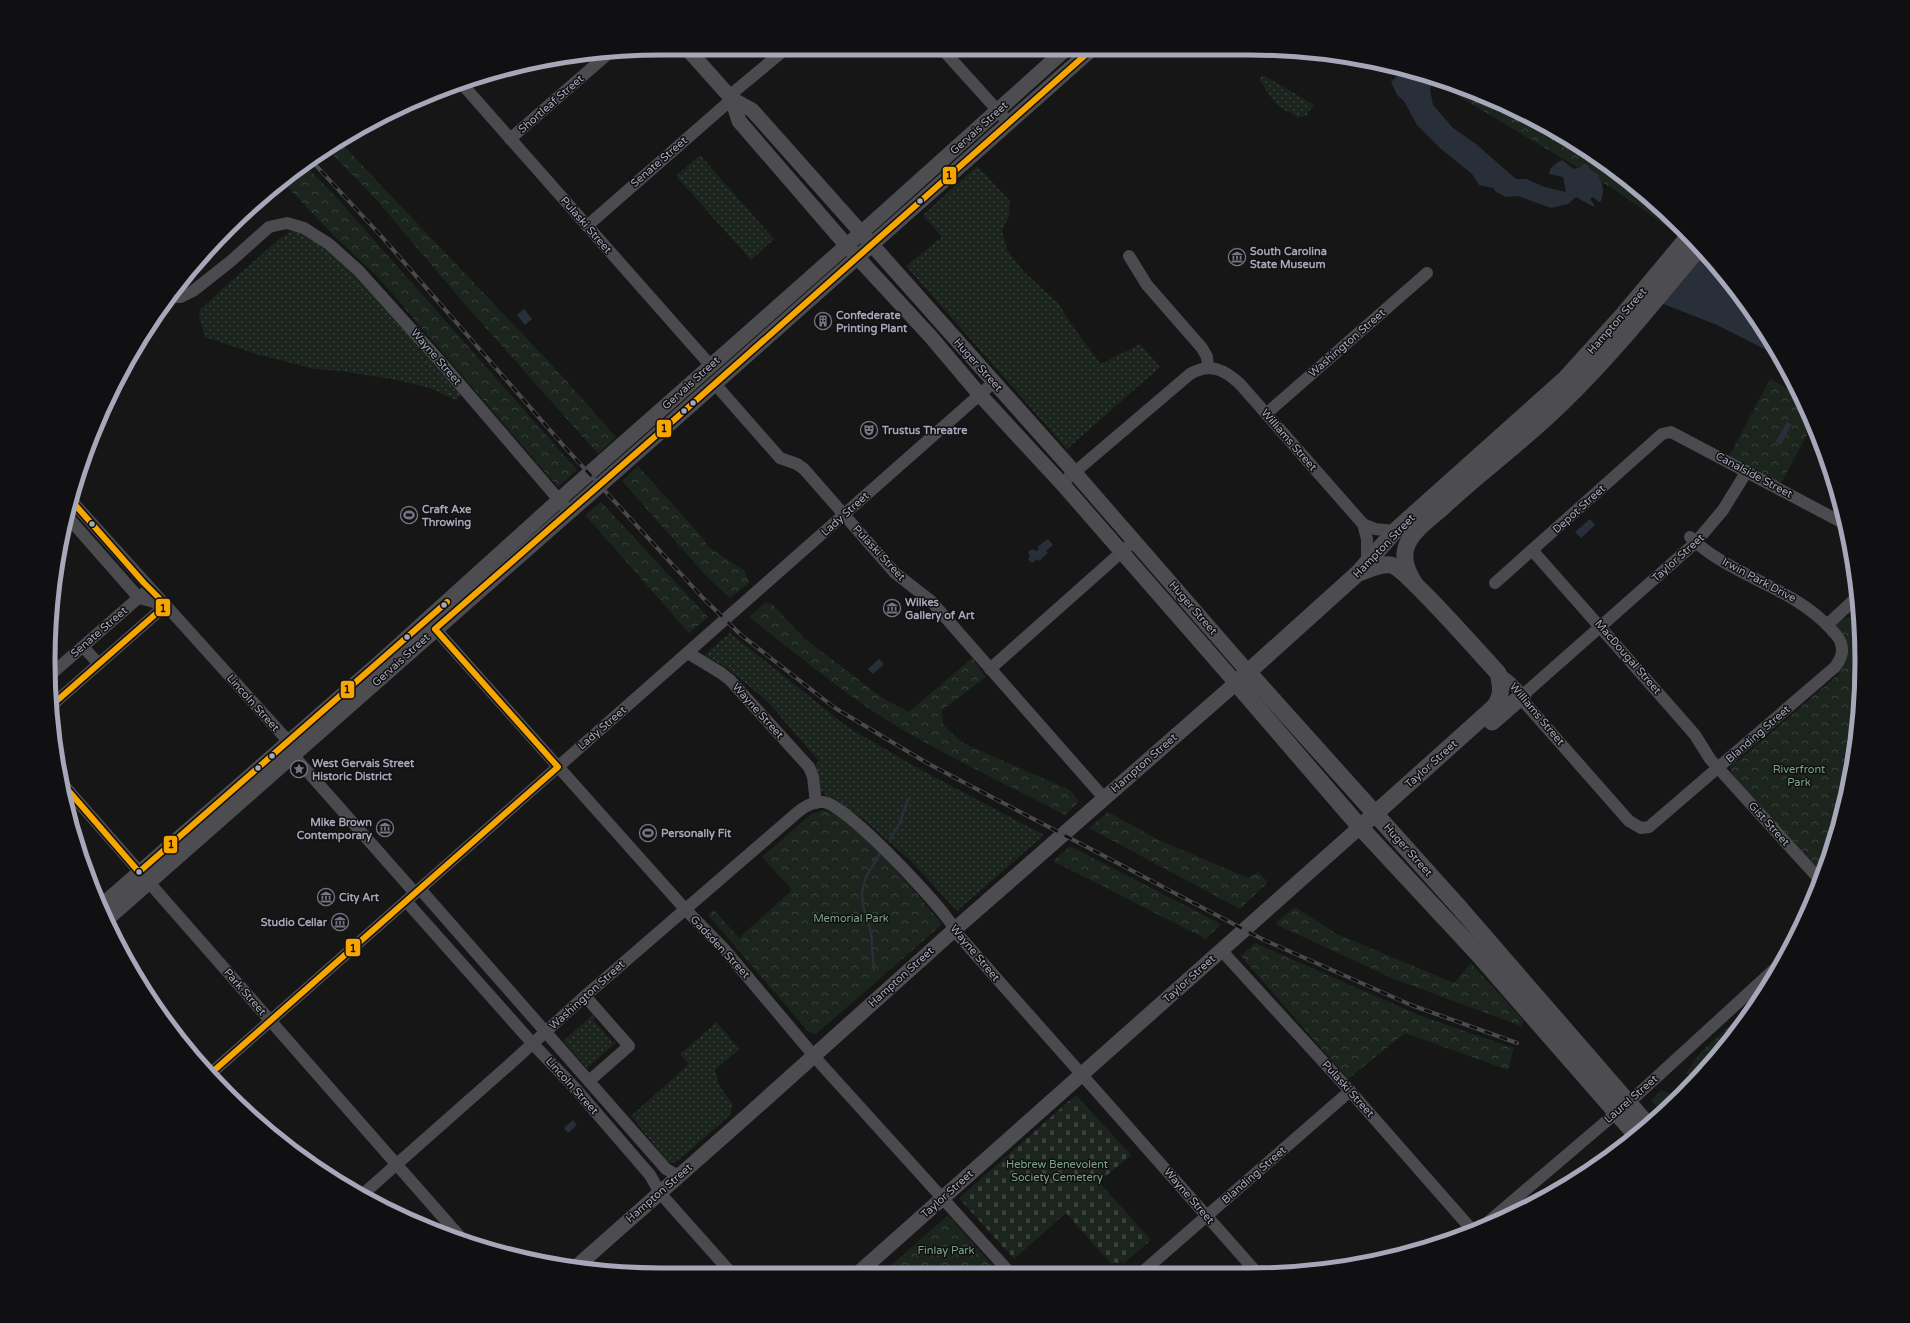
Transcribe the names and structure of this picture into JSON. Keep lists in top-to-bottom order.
{
  "streets": {
    "highway": [
      "Hampton Street",
      "Huger Street",
      "Williams Street",
      "Taylor Street"
    ],
    "main road": ["Gervais Street"],
    "street": [
      "Shortleaf Street",
      "Senate Street",
      "Pulaski Street",
      "Washington Street",
      "Wayne Street",
      "Canalside Street",
      "Depot Street",
      "Lady Street",
      "Irwin Park Drive",
      "MacDougal Street",
      "Lincoln Street",
      "Blanding Street",
      "Gist Street",
      "Gadsden Street",
      "Park Street",
      "Laurel Street"
    ]
  },
  "crossings": [
    ["Shortleaf Street", "Pulaski Street"],
    ["Gervais Street", "Pulaski Street"],
    ["Gervais Street", "Wayne Street"],
    ["Gervais Street", "Huger Street"],
    ["Gervais Street", "Lincoln Street"],
    ["Gervais Street", "Gadsden Street"],
    ["Gervais Street", "Park Street"],
    ["Senate Street", "Pulaski Street"],
    ["Senate Street", "Huger Street"],
    ["Senate Street", "Lincoln Street"],
    ["Pulaski Street", "Hampton Street"],
    ["Pulaski Street", "Lady Street"],
    ["Pulaski Street", "Taylor Street"],
    ["Pulaski Street", "Blanding Street"],
    ["Hampton Street", "Wayne Street"],
    ["Hampton Street", "Huger Street"],
    ["Hampton Street", "Williams Street"],
    ["Hampton Street", "Lincoln Street"],
    ["Hampton Street", "Gadsden Street"],
    ["Washington Street", "Wayne Street"],
    ["Washington Street", "Williams Street"],
    ["Washington Street", "Lincoln Street"],
    ["Washington Street", "Gadsden Street"],
    ["Washington Street", "Park Street"],
    ["Wayne Street", "Lady Street"],
    ["Wayne Street", "Taylor Street"],
    ["Wayne Street", "Blanding Street"],
    ["Huger Street", "Lady Street"],
    ["Huger Street", "Taylor Street"],
    ["Huger Street", "Laurel Street"],
    ["Williams Street", "Taylor Street"],
    ["Williams Street", "Blanding Street"],
    ["Canalside Street", "Depot Street"],
    ["Canalside Street", "Taylor Street"],
    ["Depot Street", "MacDougal Street"],
    ["Lady Street", "Lincoln Street"],
    ["Lady Street", "Gadsden Street"],
    ["Lady Street", "Park Street"],
    ["Taylor Street", "Irwin Park Drive"],
    ["Taylor Street", "MacDougal Street"],
    ["Taylor Street", "Gadsden Street"],
    ["Irwin Park Drive", "Blanding Street"],
    ["MacDougal Street", "Blanding Street"],
    ["MacDougal Street", "Gist Street"],
    ["Blanding Street", "Gist Street"]
  ],
  "parks": [
    "Riverfront Park",
    "Memorial Park",
    "Hebrew Benevolent Society Cemetery",
    "Finlay Park"
  ],
  "places": {
    "museum": [
      "South Carolina State Museum",
      "Wilkes Gallery of Art",
      "Mike Brown Contemporary",
      "City Art",
      "Studio Cellar"
    ],
    "building": ["Confederate Printing Plant"],
    "theatre": ["Trustus Threatre"],
    "sports": ["Craft Axe Throwing", "Personally Fit"],
    "place": ["West Gervais Street Historic District"]
  },
  "lines": ["transit line 1"]
}
